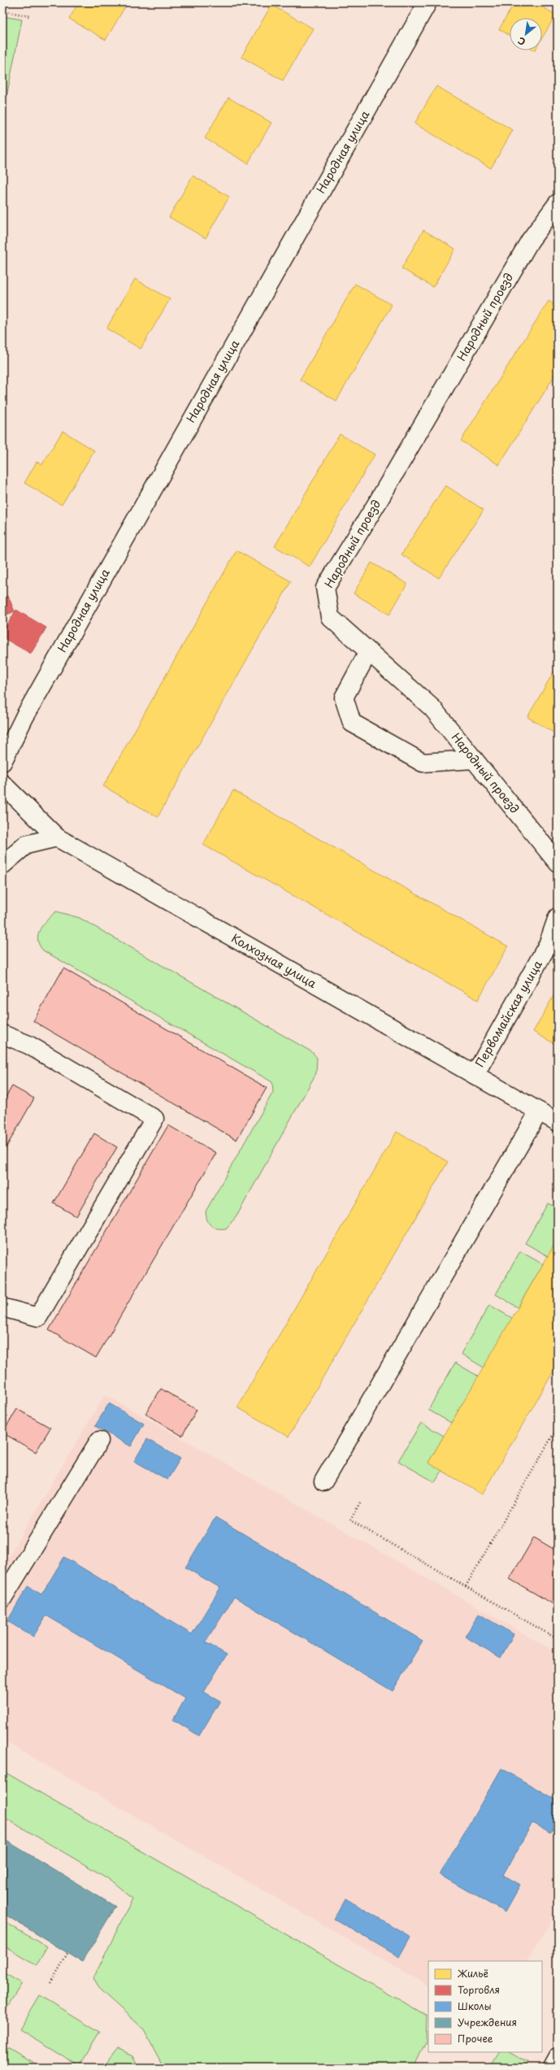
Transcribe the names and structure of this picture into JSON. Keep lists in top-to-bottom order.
{
  "streets": {
    "street": [
      "Народная улица",
      "Народный проезд",
      "Колхозная улица",
      "Первомайская улица"
    ]
  },
  "crossings": [
    ["Колхозная улица", "Первомайская улица"]
  ],
  "legend": [
    "Жильё",
    "Торговля",
    "Школы",
    "Учреждения",
    "Прочее"
  ],
  "north": "bottom left"
}
